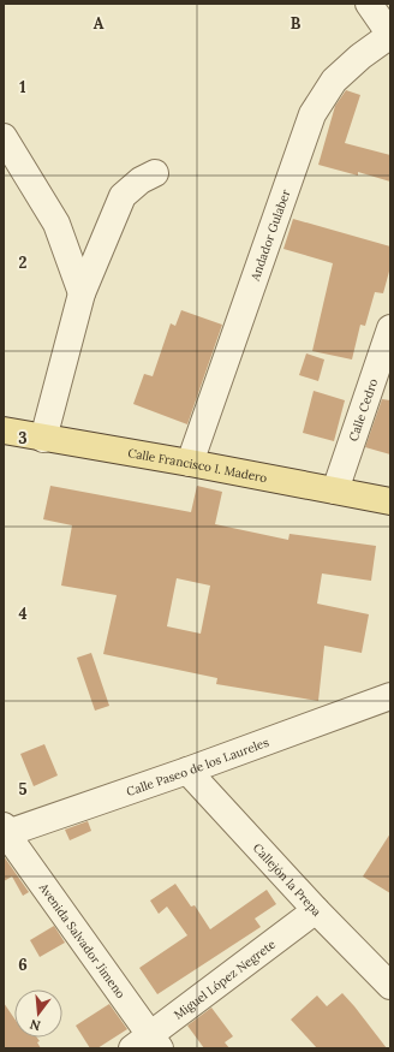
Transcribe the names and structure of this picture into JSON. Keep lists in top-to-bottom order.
{
  "streets": {
    "main road": ["Calle Francisco I. Madero"],
    "street": [
      "Andador Gulaber",
      "Calle Cedro",
      "Calle Paseo de los Laureles",
      "Callejón la Prepa",
      "Avenida Salvador Jimeno",
      "Miguel López Negrete"
    ]
  },
  "crossings": [
    ["Andador Gulaber", "Calle Francisco I. Madero"],
    ["Calle Cedro", "Calle Francisco I. Madero"],
    ["Calle Paseo de los Laureles", "Callejón la Prepa"],
    ["Calle Paseo de los Laureles", "Avenida Salvador Jimeno"],
    ["Callejón la Prepa", "Miguel López Negrete"],
    ["Avenida Salvador Jimeno", "Miguel López Negrete"]
  ],
  "north": "bottom",
  "grid": {
    "columns": ["A", "B"],
    "rows": [
      "1",
      "2",
      "3",
      "4",
      "5",
      "6"
    ]
  }
}
